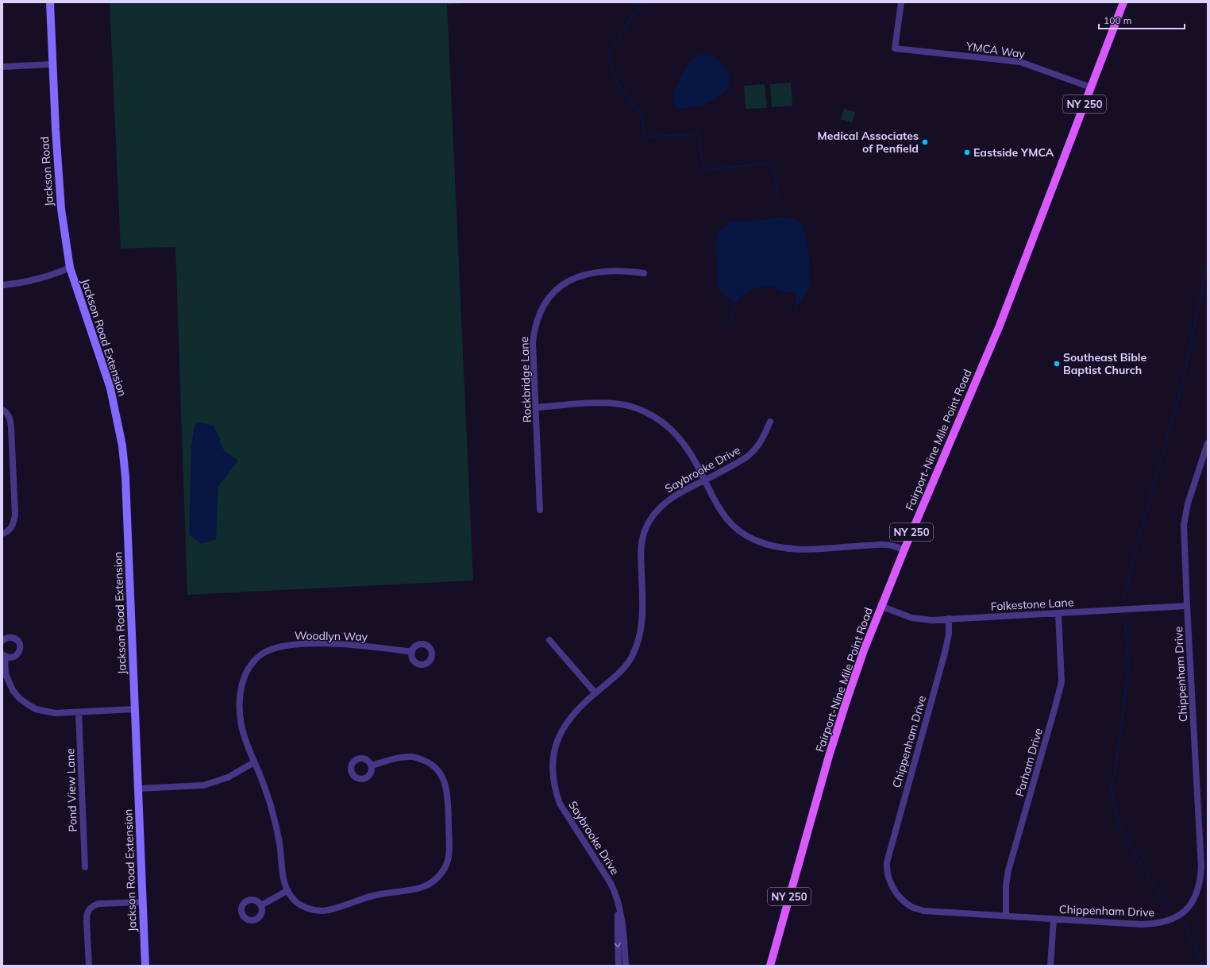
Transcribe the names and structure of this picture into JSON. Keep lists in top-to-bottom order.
{
  "streets": {
    "main road": ["NY 250", "Fairport-Nine Mile Point Road"],
    "street": [
      "YMCA Way",
      "Jackson Road",
      "Jackson Road Extension",
      "Rockbridge Lane",
      "Saybrooke Drive",
      "Folkestone Lane",
      "Woodlyn Way",
      "Chippenham Drive",
      "Parham Drive",
      "Pond View Lane"
    ]
  },
  "crossings": [
    ["YMCA Way", "Fairport-Nine Mile Point Road"],
    ["Jackson Road", "Jackson Road Extension"],
    ["Fairport-Nine Mile Point Road", "Folkestone Lane"],
    ["Folkestone Lane", "Chippenham Drive"],
    ["Folkestone Lane", "Parham Drive"],
    ["Chippenham Drive", "Parham Drive"]
  ],
  "places": ["Medical Associates of Penfield", "Eastside YMCA", "Southeast Bible Baptist Church"],
  "scale_bar": "100 m"
}
